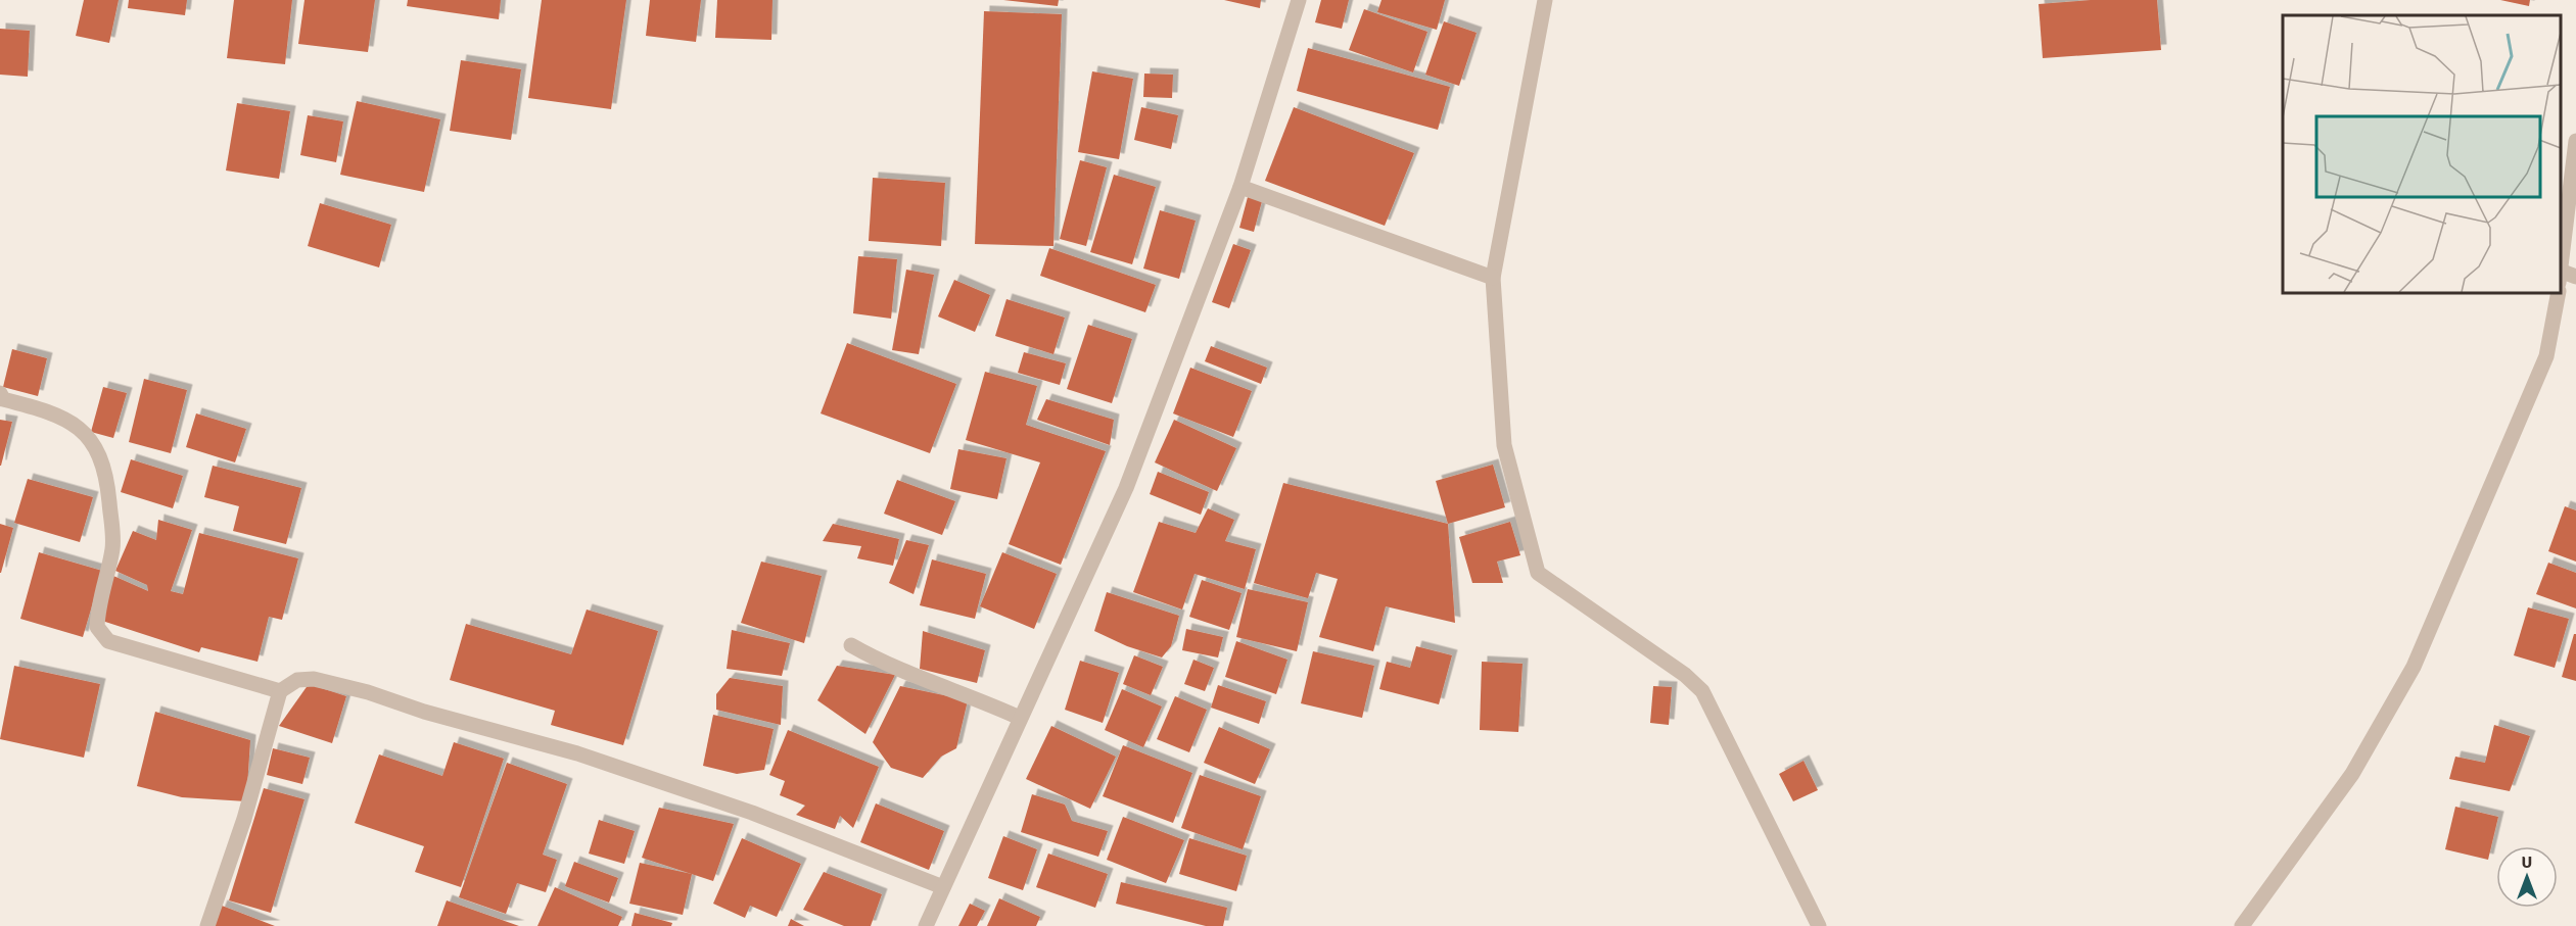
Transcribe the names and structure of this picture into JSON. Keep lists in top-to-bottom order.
{
  "north": "top"
}
